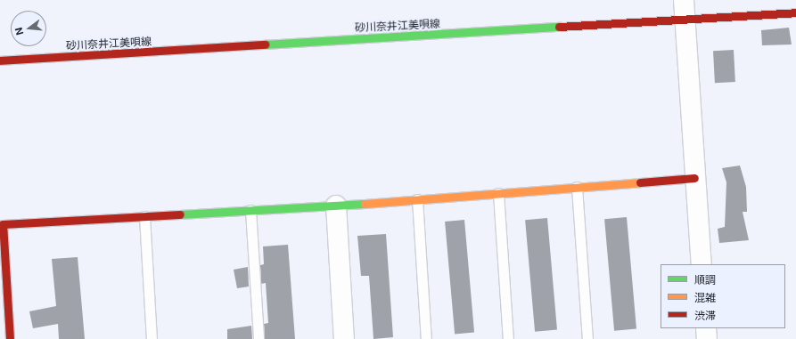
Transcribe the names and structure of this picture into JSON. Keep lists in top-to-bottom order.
{
  "streets": {
    "street": ["砂川奈井江美唄線"]
  },
  "legend": ["順調", "混雑", "渋滞"],
  "north": "left"
}
